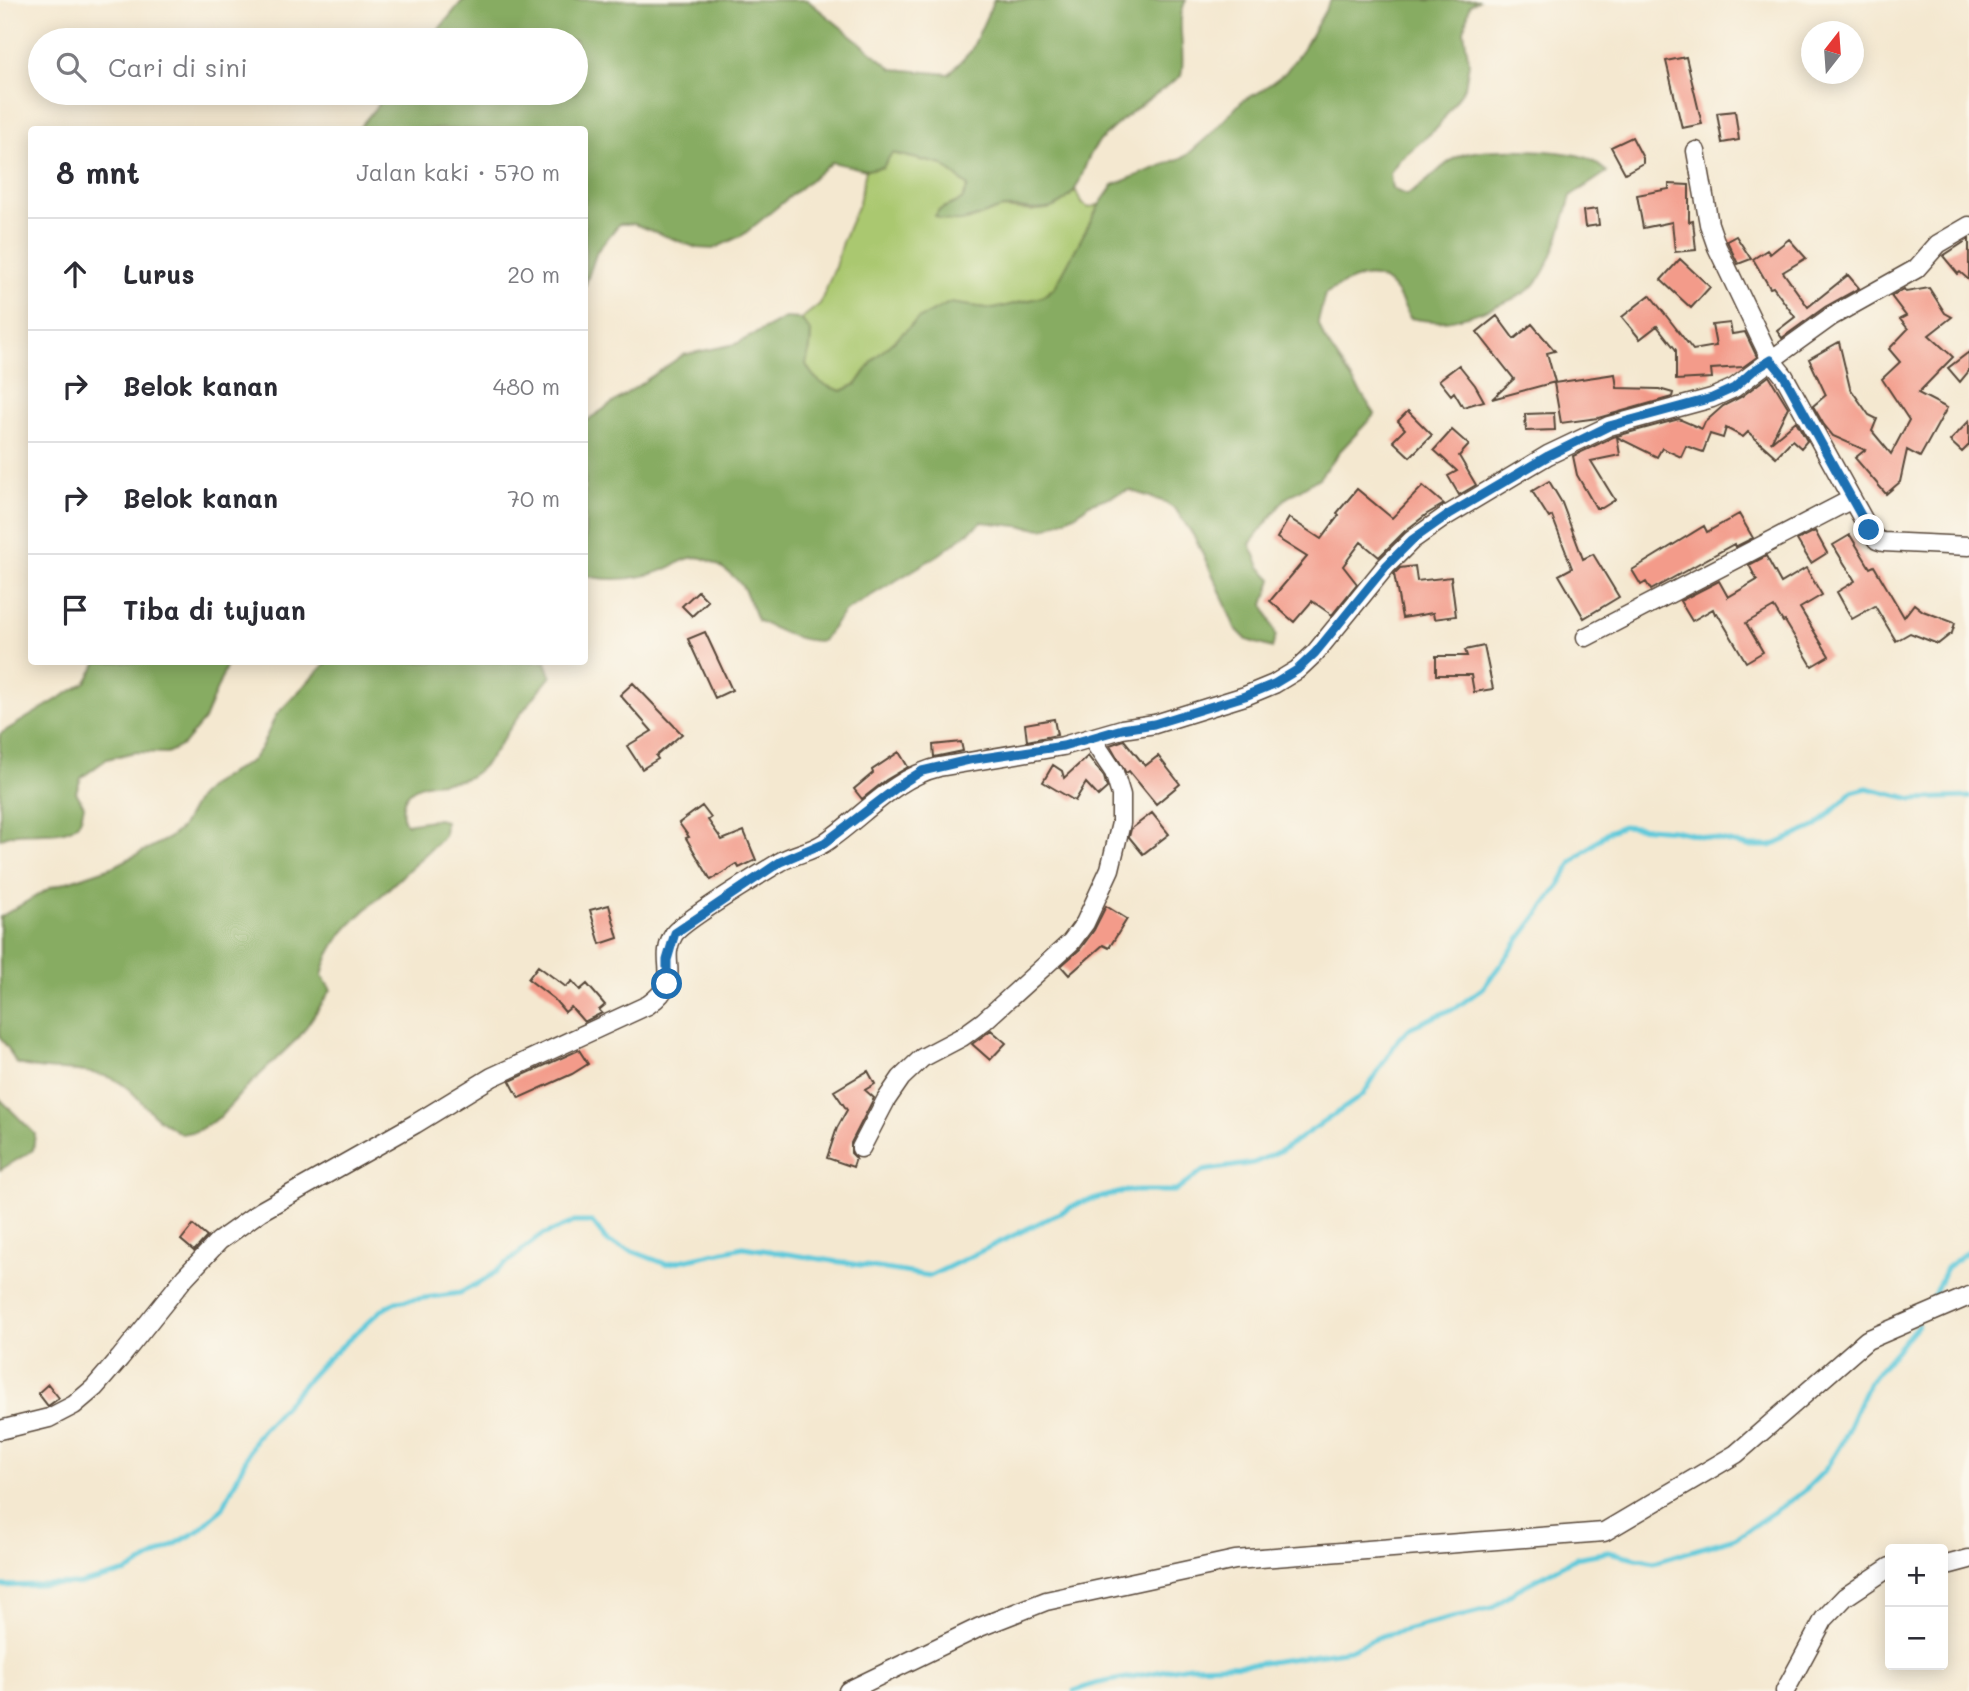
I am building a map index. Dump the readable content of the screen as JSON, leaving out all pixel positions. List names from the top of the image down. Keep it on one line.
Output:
{"north":"top","page":{"search":"Cari di sini","heading":["8 mnt","Jalan kaki · 570 m"],"list":[["Lurus","20 m"],["Belok kanan","480 m"],["Belok kanan","70 m"],"Tiba di tujuan"],"map_buttons":["+","−"]}}
